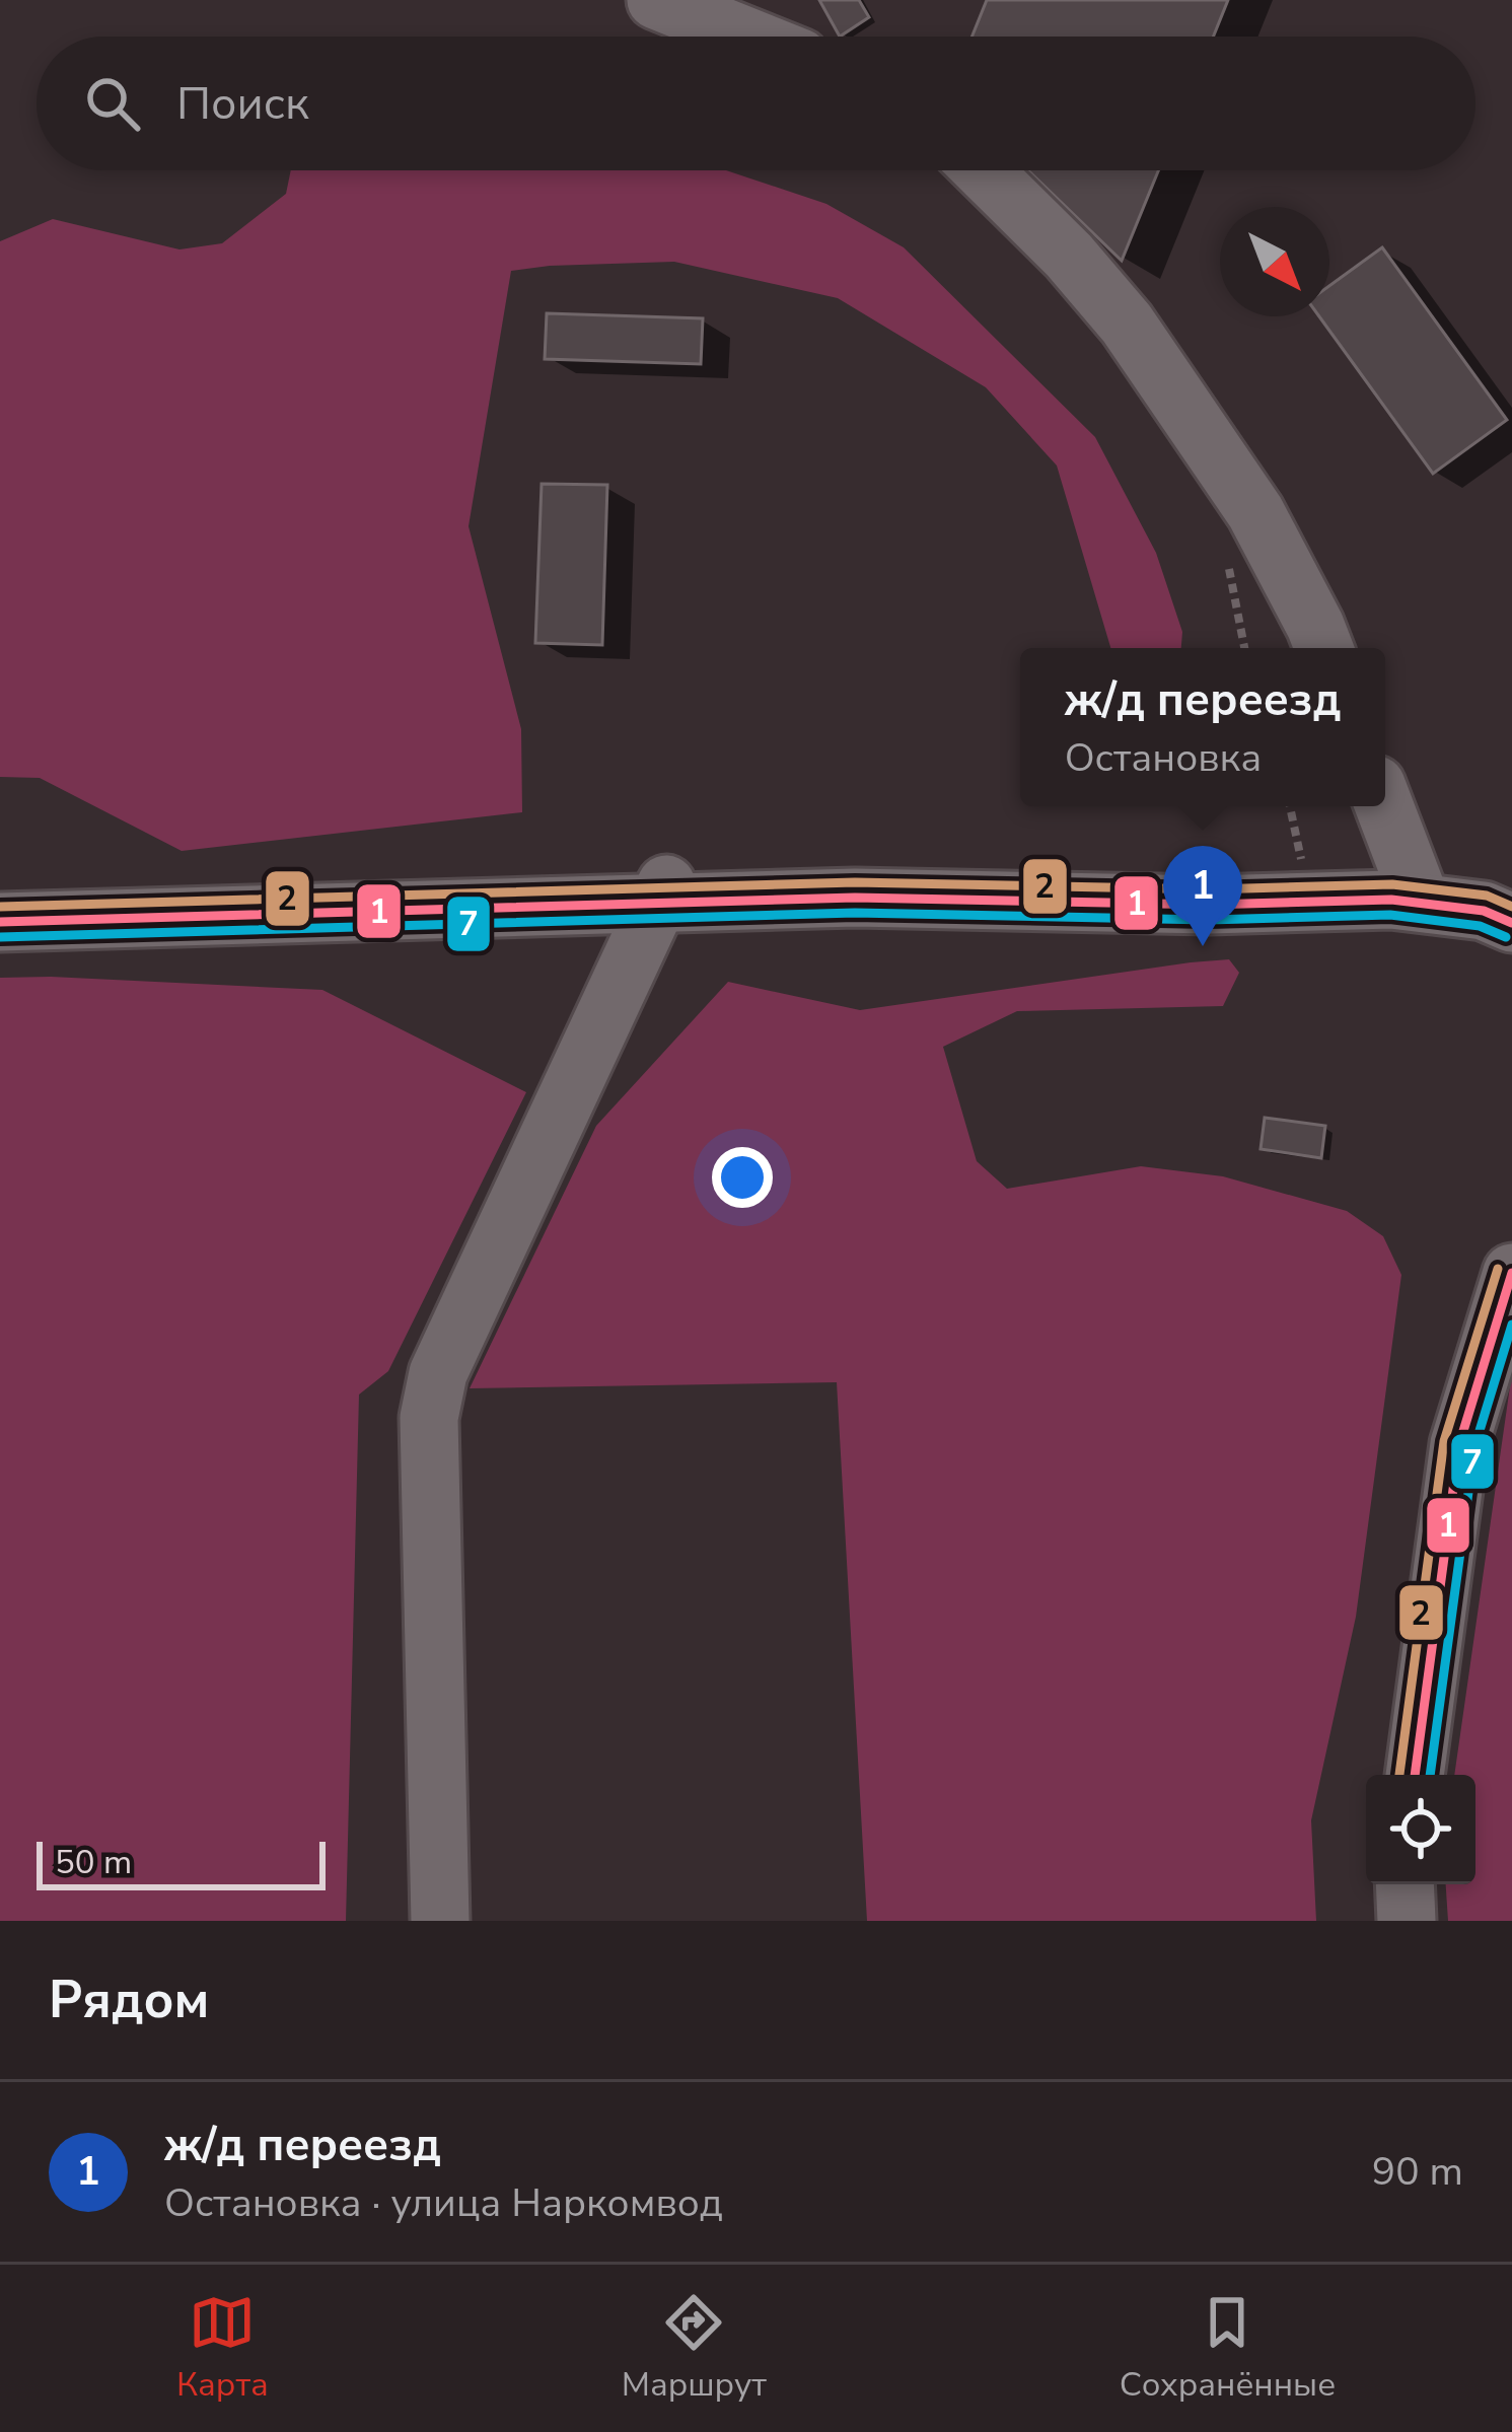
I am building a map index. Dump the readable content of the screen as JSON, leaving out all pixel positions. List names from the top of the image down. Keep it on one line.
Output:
{"lines":["transit line 2","transit line 1","transit line 7"],"scale_bar":"50 m","north":"bottom right","page":{"search":"Поиск","popup":["ж/д переезд","Остановка"],"pins":"1","scale":"50 m","heading":"Рядом","list":[{"mark":"1","name":"ж/д переезд","note":"Остановка · улица Наркомвод","value":"90 m"}],"nav":["Карта","Маршрут","Сохранённые"]}}
